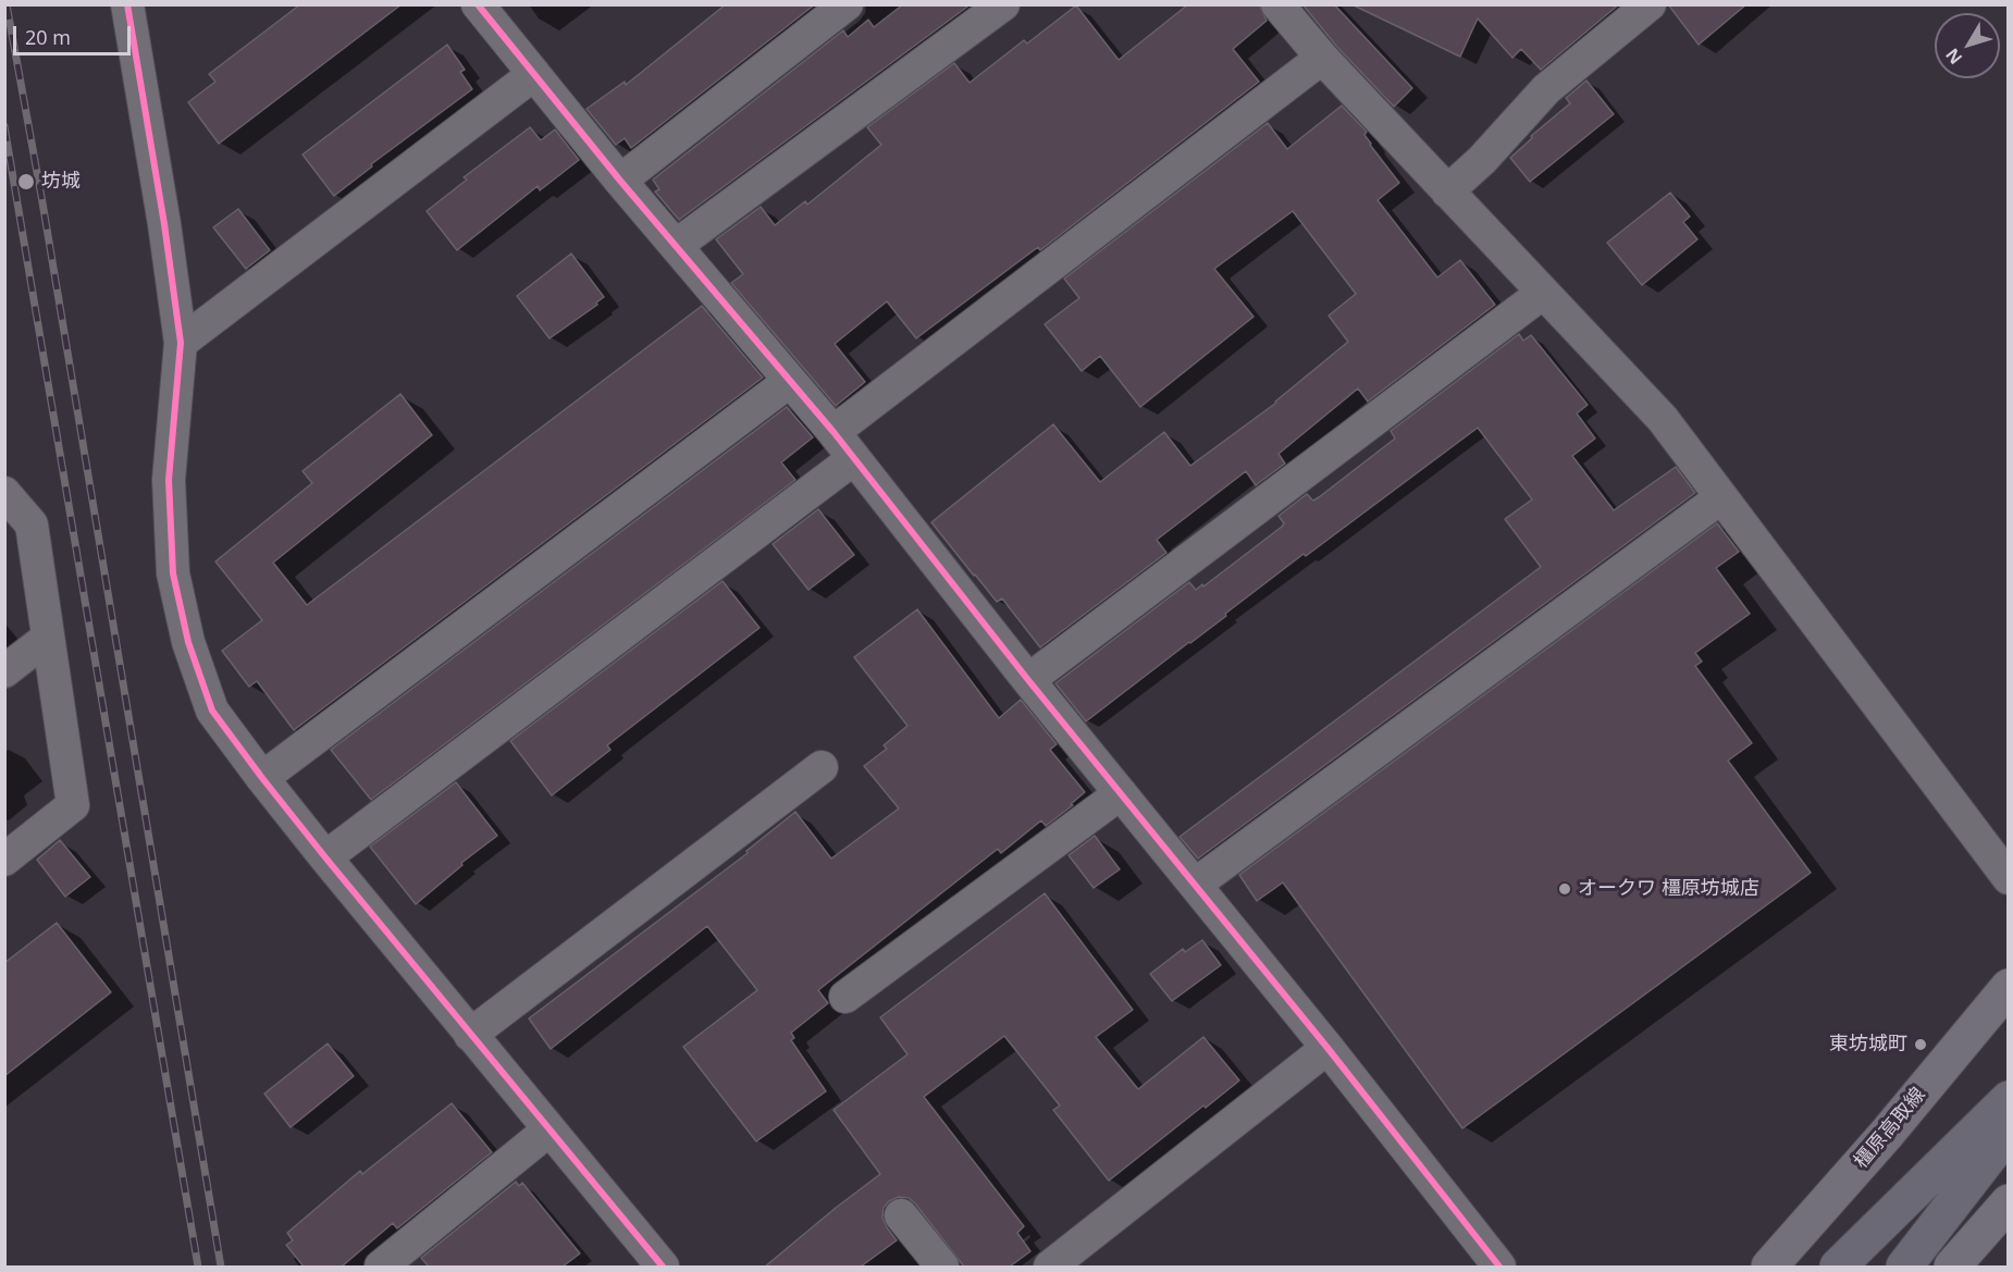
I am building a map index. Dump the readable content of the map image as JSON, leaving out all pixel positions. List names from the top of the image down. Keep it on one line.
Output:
{"streets":{"main road":["橿原高取線"]},"places":["坊城","オークワ 橿原坊城店","東坊城町"],"scale_bar":"20 m","north":"bottom left"}
